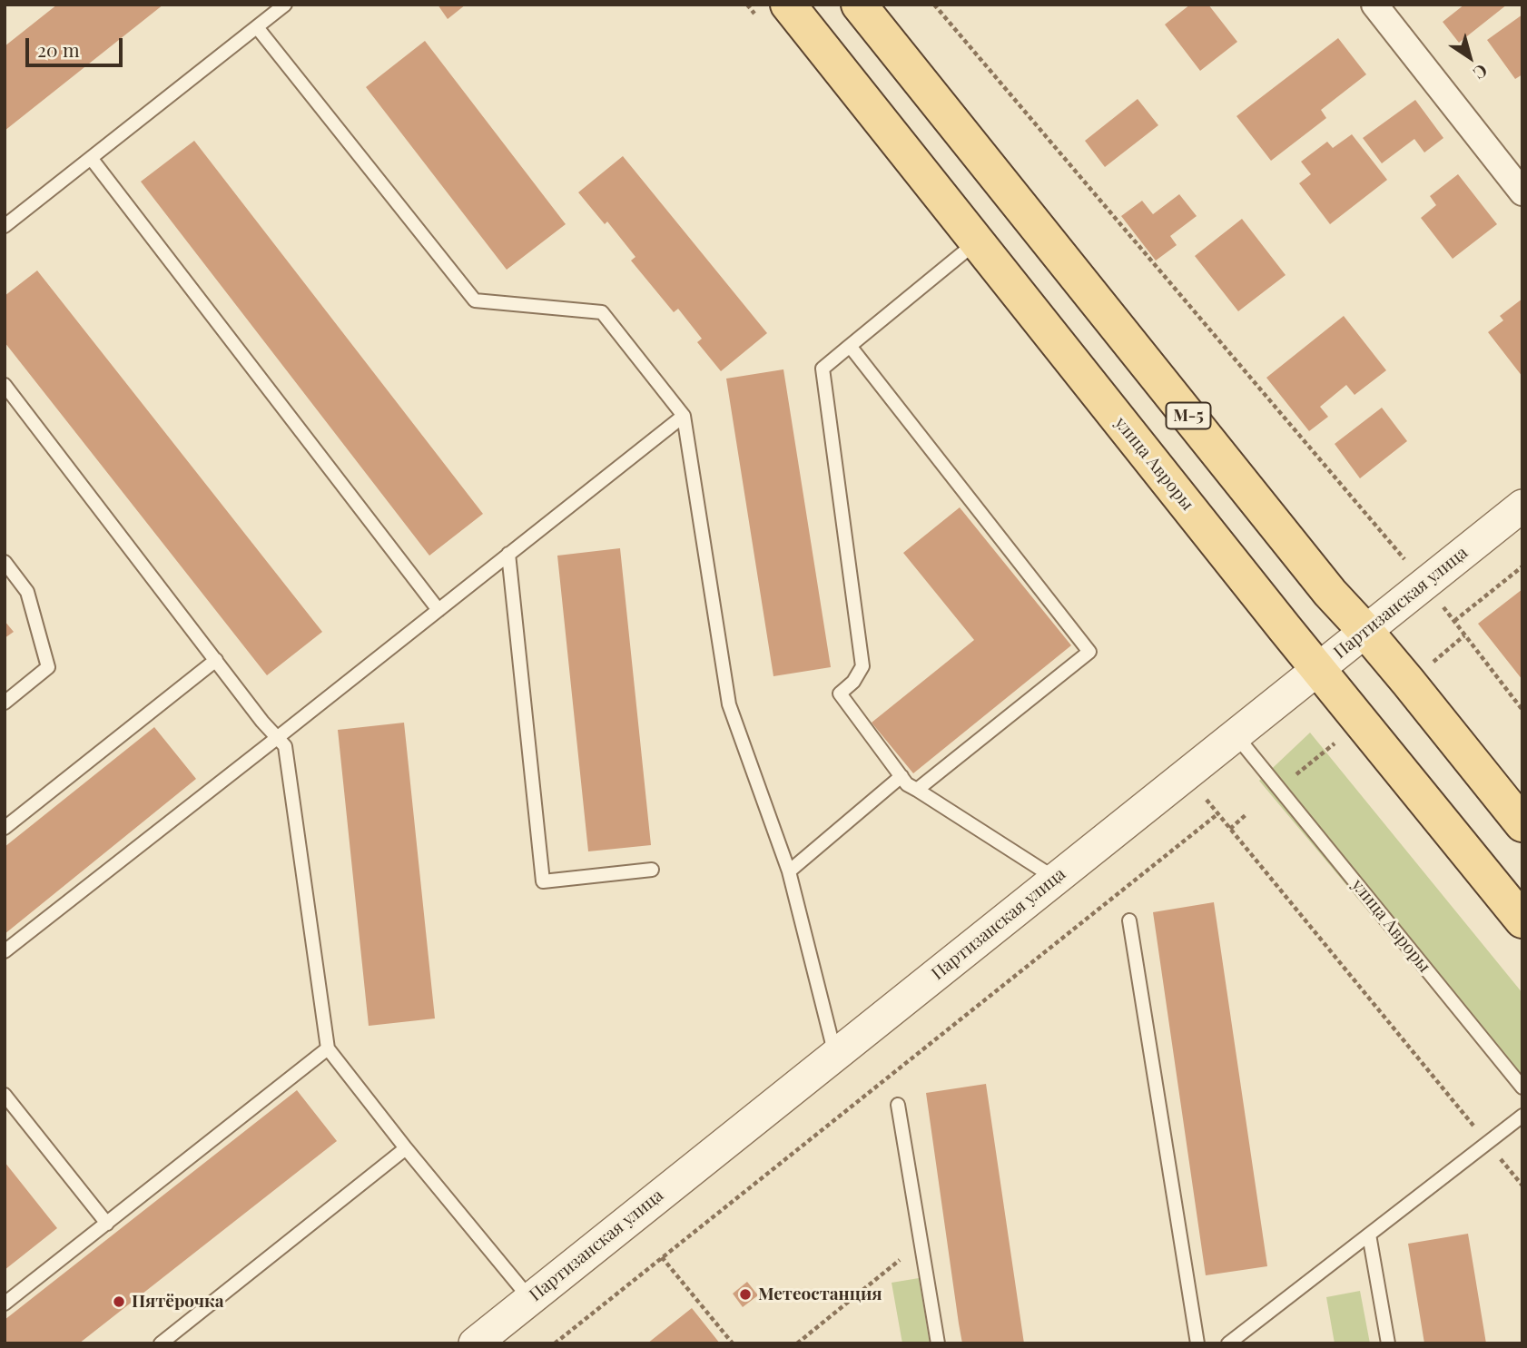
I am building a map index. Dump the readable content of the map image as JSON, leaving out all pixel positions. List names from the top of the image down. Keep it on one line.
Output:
{"streets":{"main road":["М-5","улица Авроры"],"street":["Партизанская улица"]},"crossings":[["М-5","Партизанская улица"],["улица Авроры","Партизанская улица"]],"places":["Метеостанция","Пятёрочка"],"scale_bar":"20 m","north":"bottom right"}
